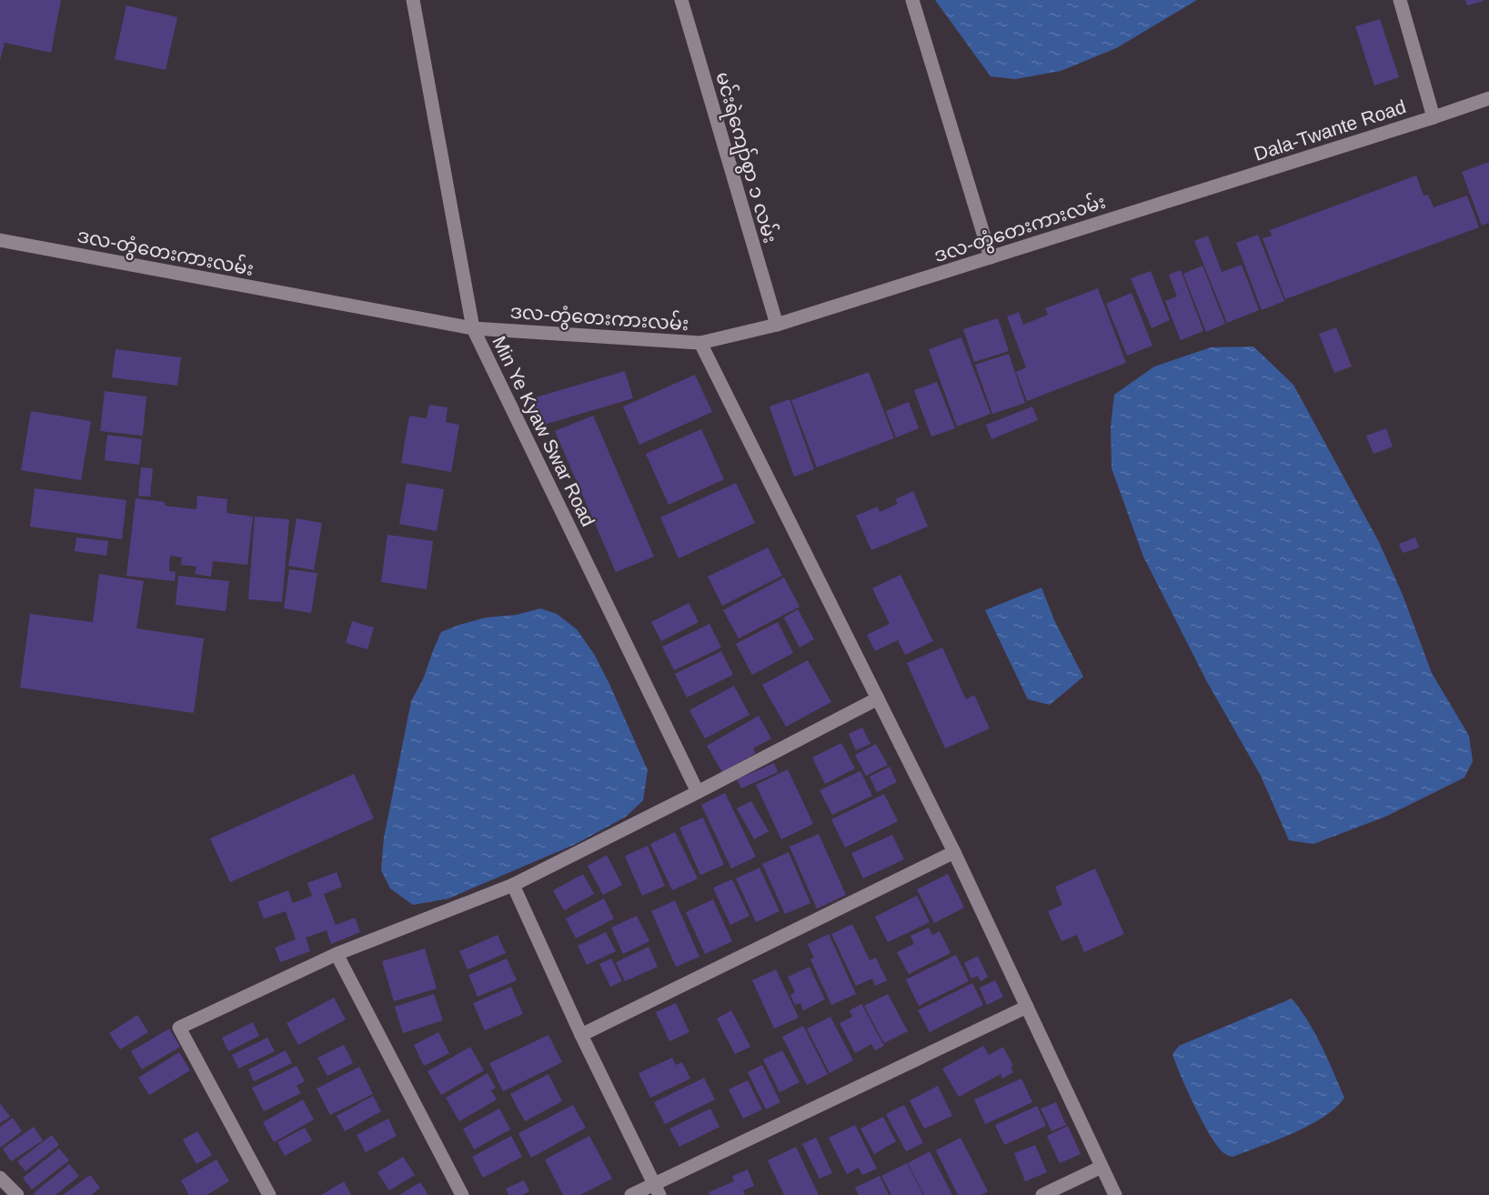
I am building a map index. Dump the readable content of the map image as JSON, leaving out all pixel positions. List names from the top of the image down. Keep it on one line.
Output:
{"streets":{"street":["Dala-Twante Road","မင်းရဲကျော်စွာ ၁ လမ်း","ဒလ-တွံတေးကားလမ်း","Min Ye Kyaw Swar Road"]},"crossings":[["Dala-Twante Road","ဒလ-တွံတေးကားလမ်း"],["မင်းရဲကျော်စွာ ၁ လမ်း","ဒလ-တွံတေးကားလမ်း"],["ဒလ-တွံတေးကားလမ်း","Min Ye Kyaw Swar Road"]]}
